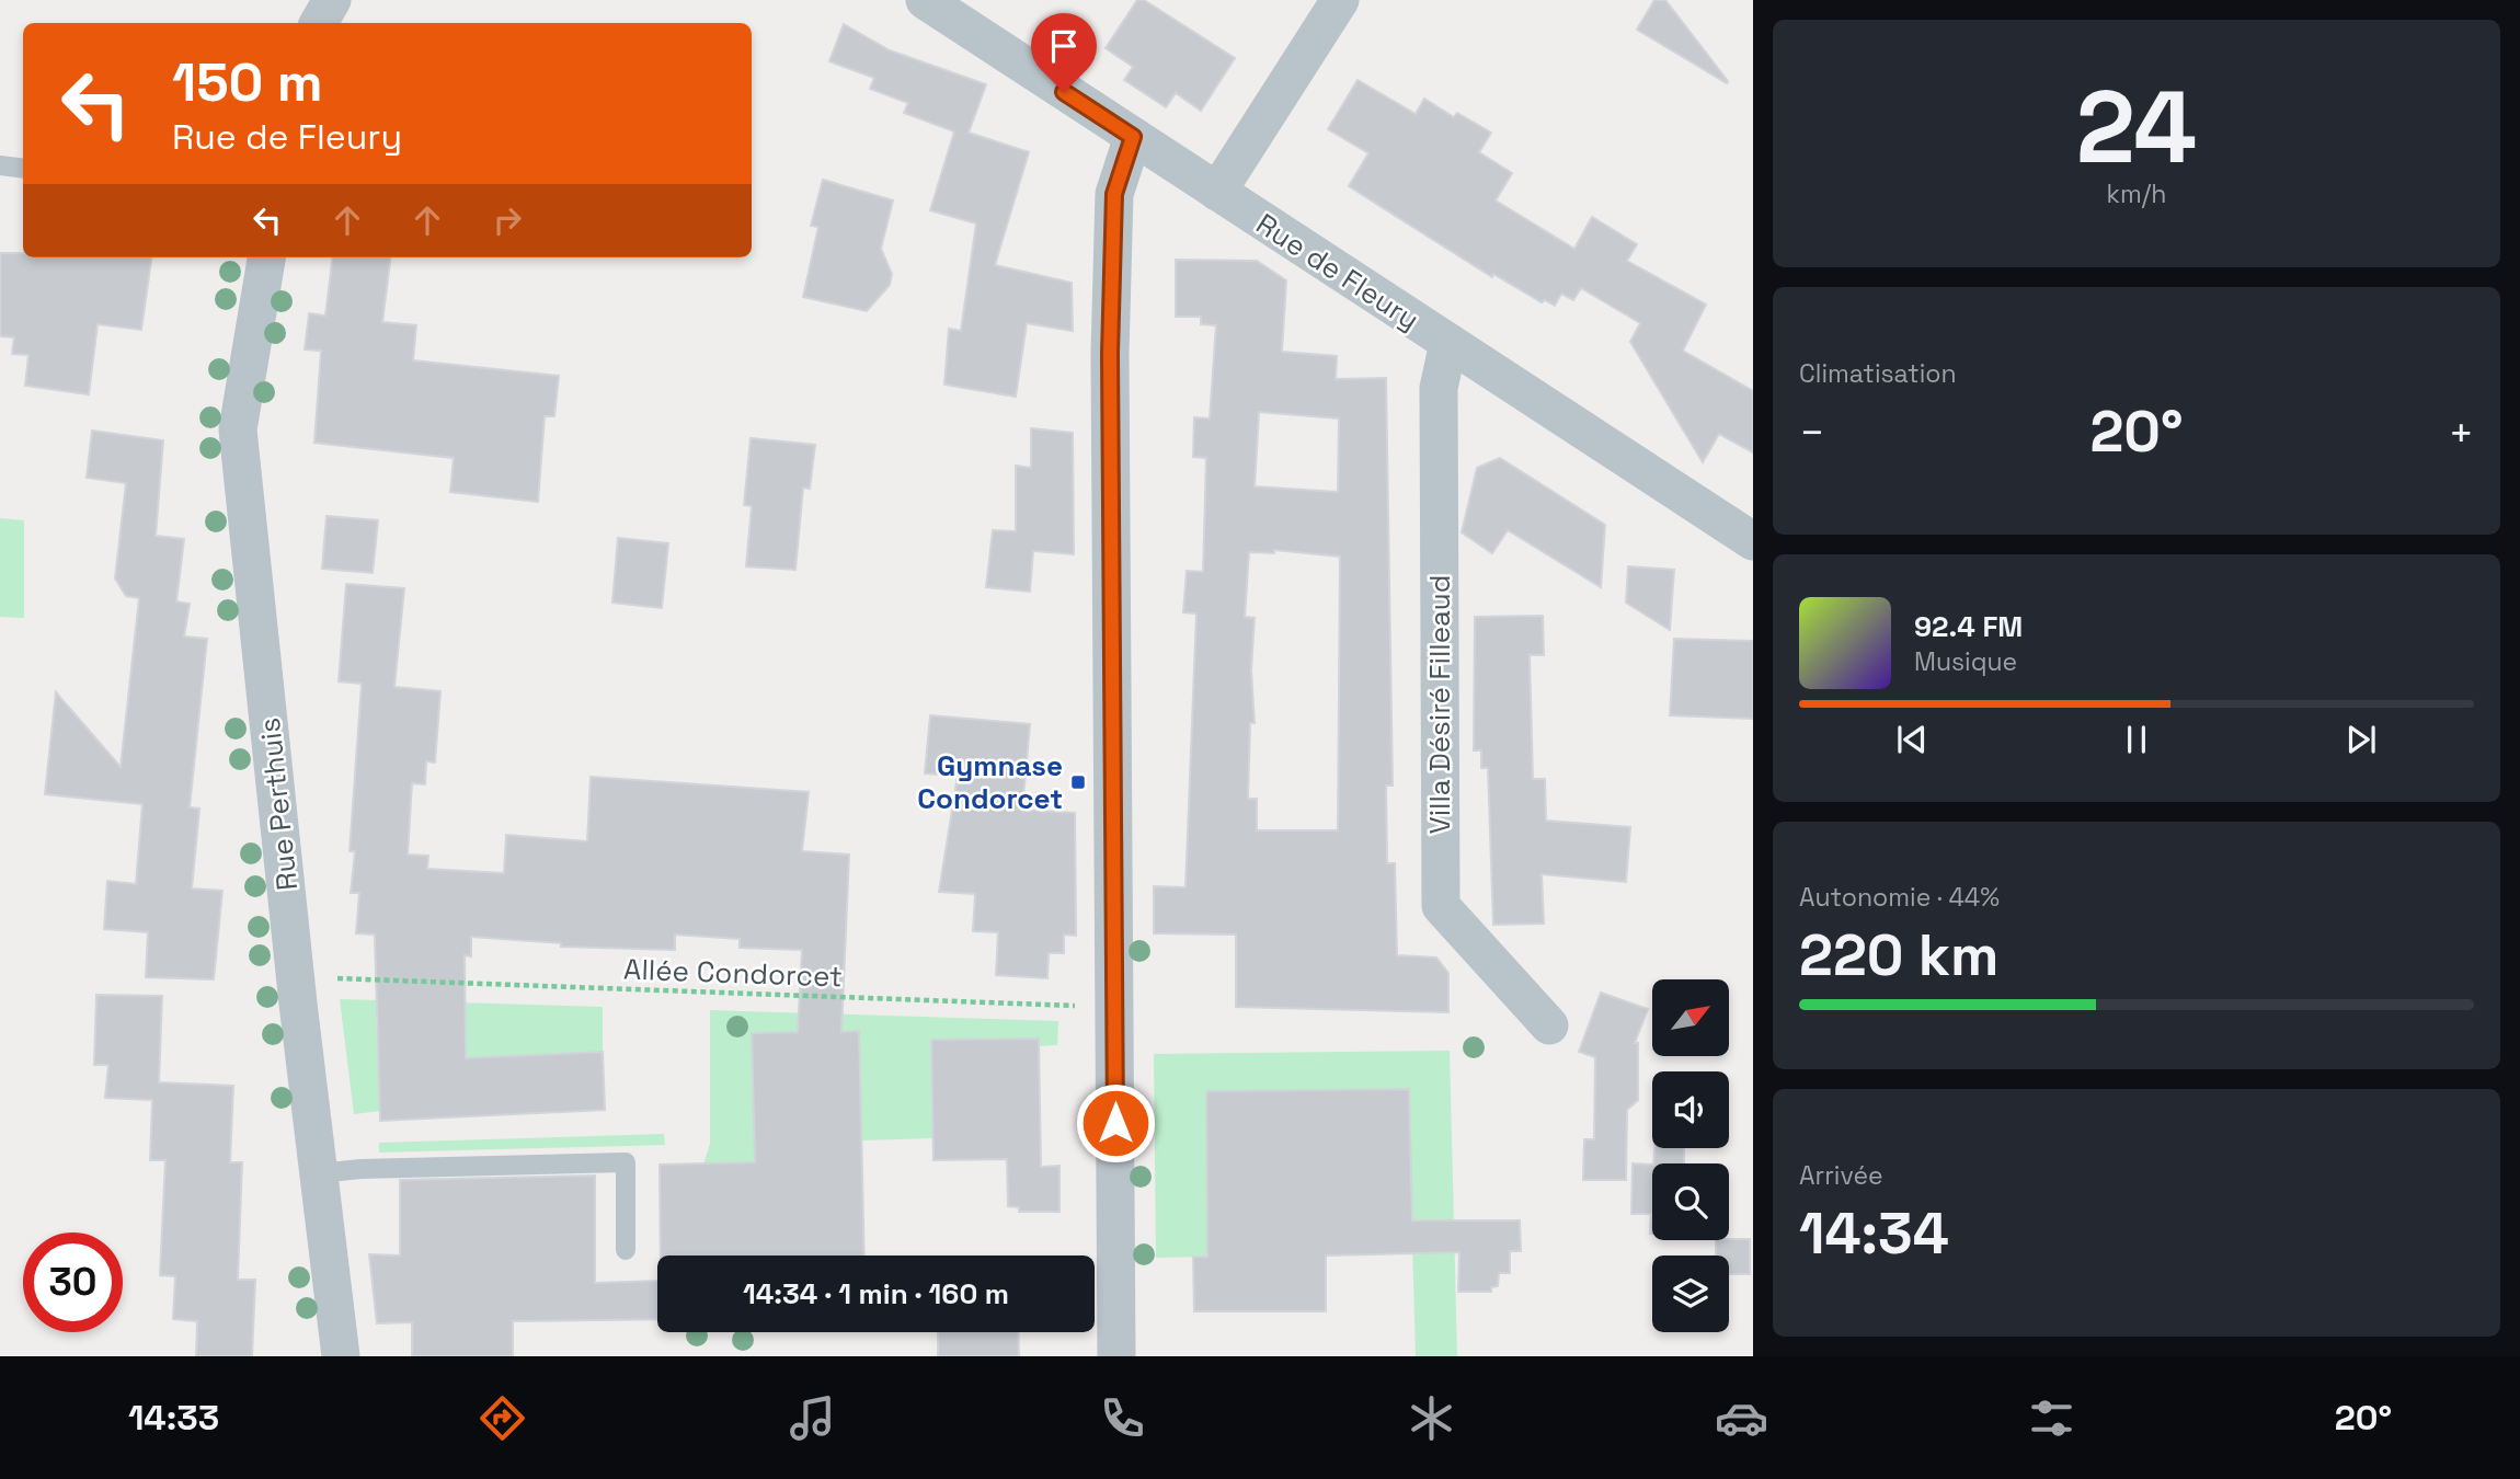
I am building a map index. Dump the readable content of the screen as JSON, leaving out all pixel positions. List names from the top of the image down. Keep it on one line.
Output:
{"streets":{"street":["Rue de Fleury","Villa Désiré Filleaud","Rue Perthuis"],"path":["Allée Condorcet"]},"crossings":[["Rue de Fleury","Villa Désiré Filleaud"]],"places":{"transit":["Gymnase Condorcet"]},"north":"top right","page":{"tile":[["24","km/h"],"Climatisation",["Autonomie · 44%","220 km"],["Arrivée","14:34"]],"turn":["150 m","Rue de Fleury"],"heat":["−","20°","+"],"song":["92.4 FM","Musique"],"limit":"30","trip":"14:34 · 1 min · 160 m","tabs":["14:33","20°"]}}
